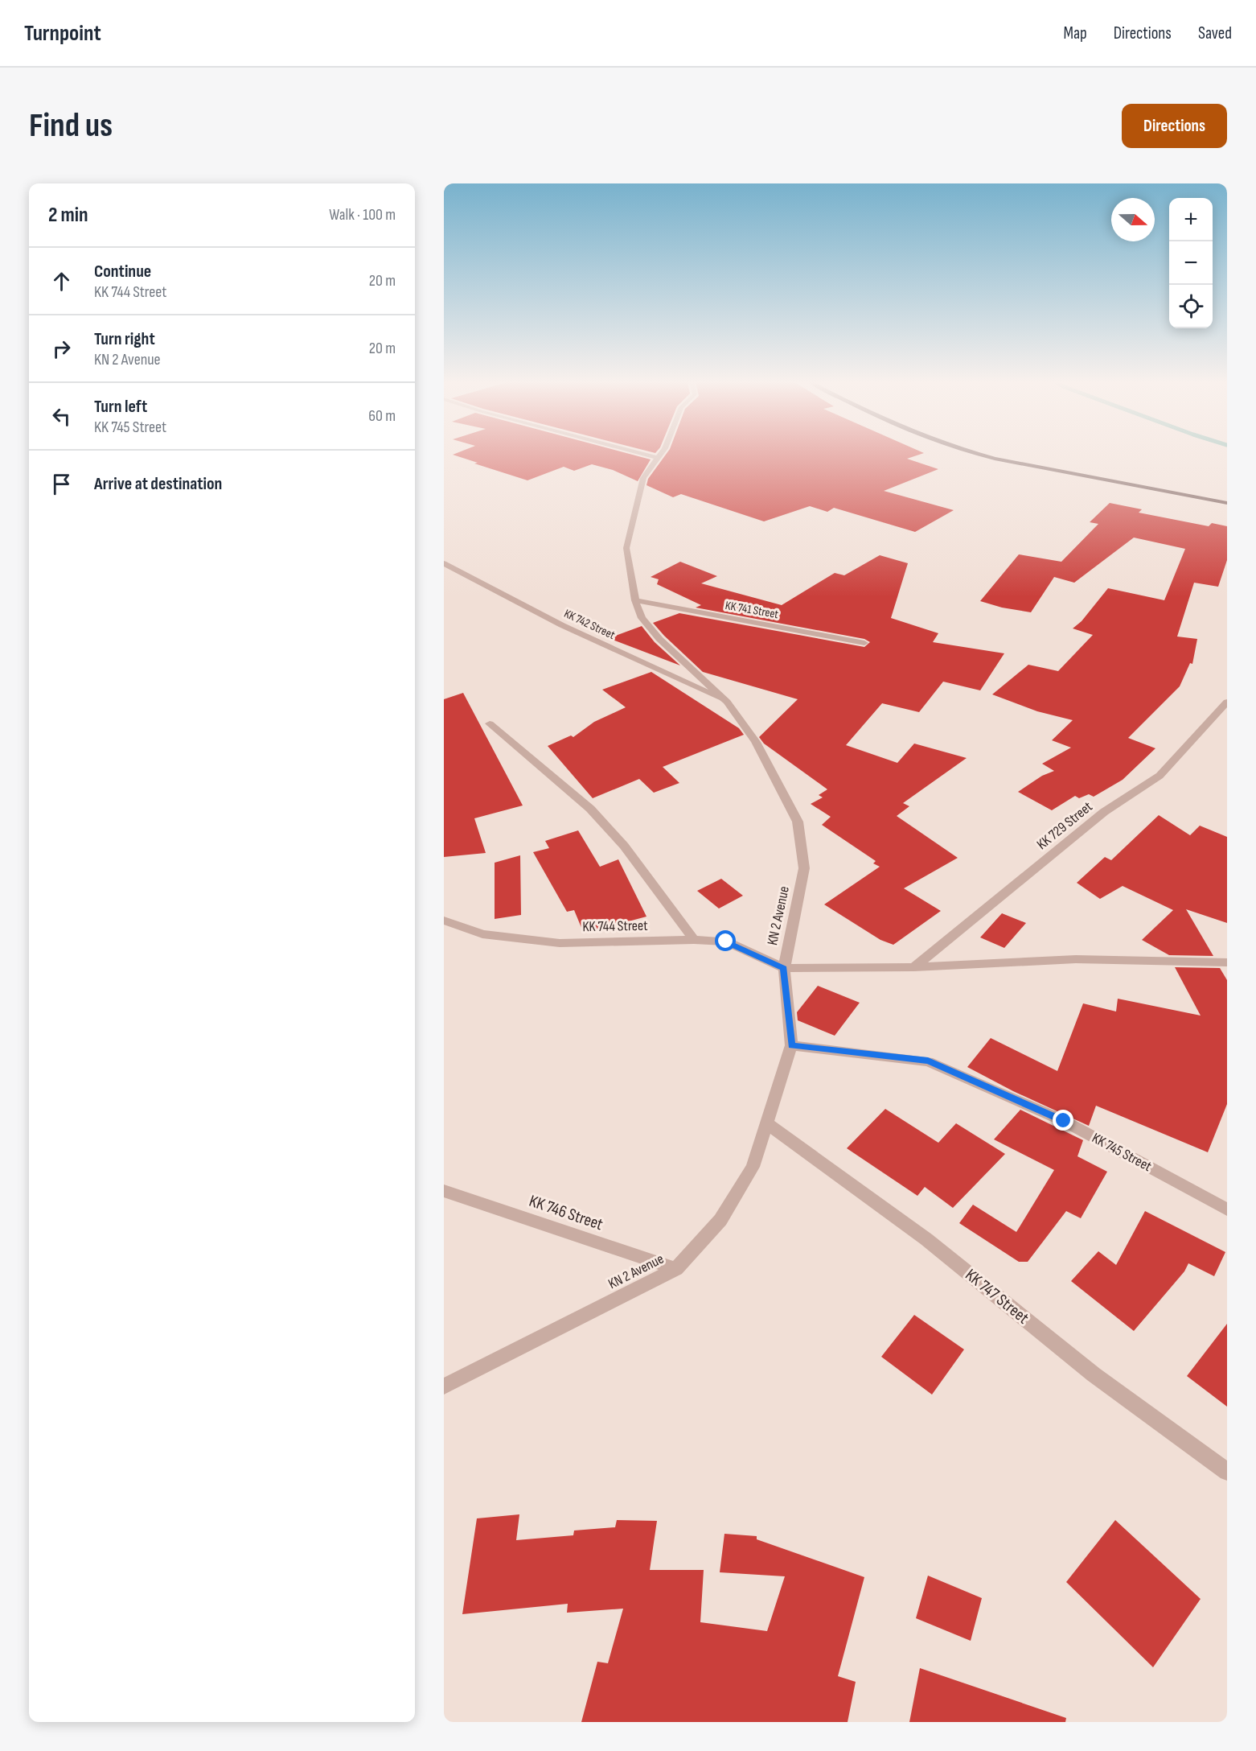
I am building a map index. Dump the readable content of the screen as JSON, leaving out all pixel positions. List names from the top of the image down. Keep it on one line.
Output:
{"streets":{"street":["KK 741 Street","KK 742 Street","KK 729 Street","KN 2 Avenue","KK 744 Street","KK 745 Street","KK 746 Street","KK 747 Street"]},"crossings":[["KK 741 Street","KN 2 Avenue"],["KK 742 Street","KN 2 Avenue"],["KN 2 Avenue","KK 744 Street"],["KN 2 Avenue","KK 745 Street"],["KN 2 Avenue","KK 746 Street"],["KN 2 Avenue","KK 747 Street"]],"north":"right","page":{"header":"Turnpoint","nav":["Map","Directions","Saved"],"buttons":"Directions","title":"Find us","heading":["2 min","Walk · 100 m"],"map_buttons":["+","−"],"list":[["Continue","KK 744 Street","20 m"],["Turn right","KN 2 Avenue","20 m"],["Turn left","KK 745 Street","60 m"],"Arrive at destination"]}}
